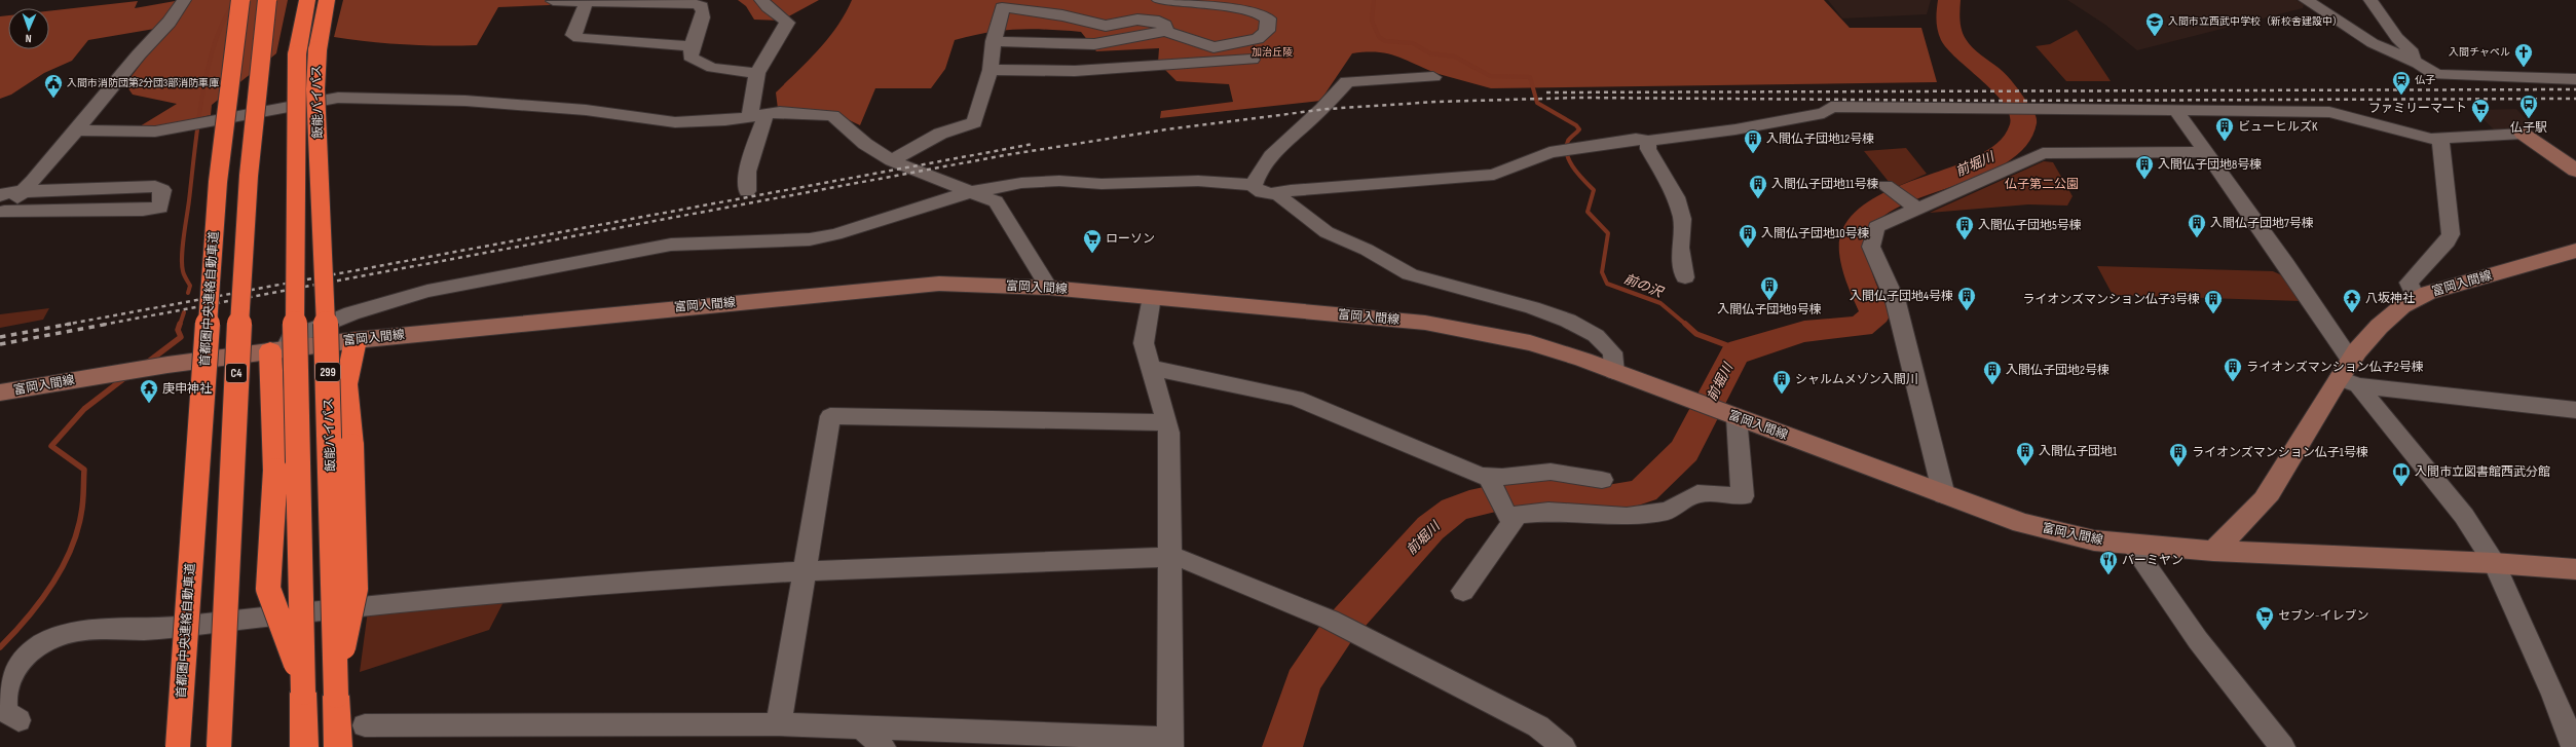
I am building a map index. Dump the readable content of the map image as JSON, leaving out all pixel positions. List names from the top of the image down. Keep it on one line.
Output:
{"streets":{"highway":["飯能バイパス","首都圏中央連絡自動車道","299","C4"],"main road":["富岡入間線"]},"water":["前堀川","前の沢"],"parks":["加治丘陵","仏子第二公園"],"places":{"school or university":["入間市立西武中学校（新校舎建設中）"],"church":["入間チャペル"],"station":["仏子"],"public building":["入間市消防団第2分団3部消防車庫"],"bus stop":["仏子駅"],"supermarket":["ファミリーマート","ローソン","セブン-イレブン"],"building":["ビューヒルズK","入間仏子団地12号棟","入間仏子団地8号棟","入間仏子団地11号棟","入間仏子団地7号棟","入間仏子団地5号棟","入間仏子団地10号棟","入間仏子団地9号棟","入間仏子団地4号棟","ライオンズマンション仏子3号棟","ライオンズマンション仏子2号棟","入間仏子団地2号棟","シャルムメゾン入間川","入間仏子団地1","ライオンズマンション仏子1号棟"],"temple":["八坂神社","庚申神社"],"library":["入間市立図書館西武分館"],"restaurant":["バーミヤン"]},"north":"bottom"}
